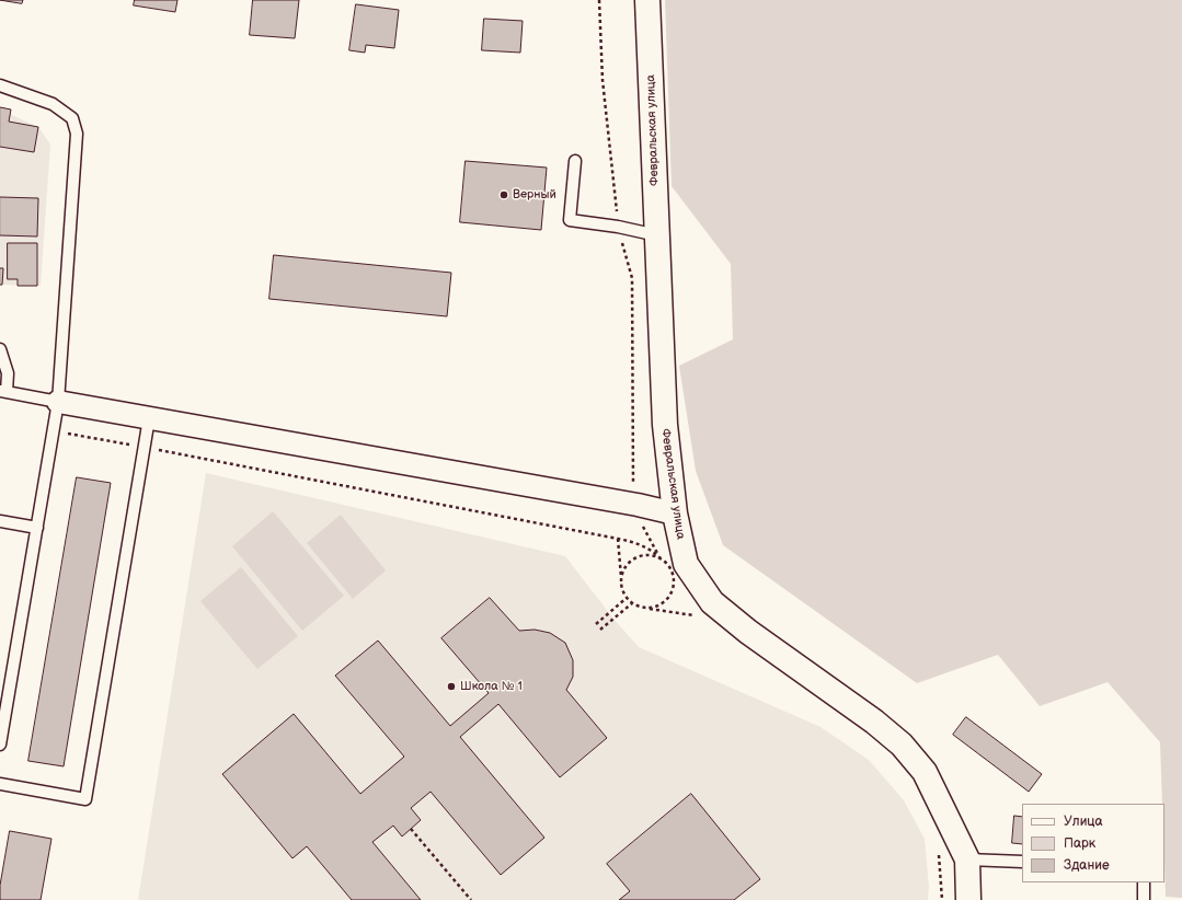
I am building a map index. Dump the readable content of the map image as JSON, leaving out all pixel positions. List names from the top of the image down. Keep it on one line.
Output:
{"streets":{"main road":["Февральская улица"]},"places":["Верный","Школа № 1"],"legend":["Улица","Парк","Здание"]}
